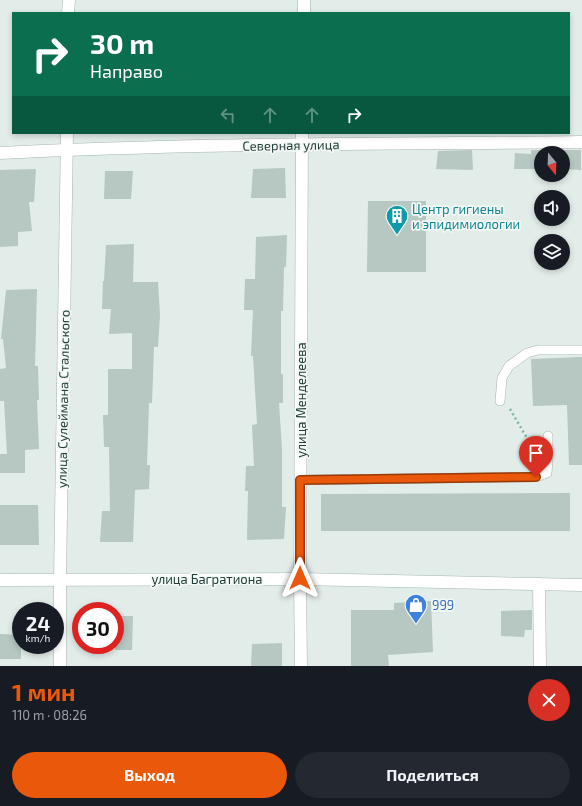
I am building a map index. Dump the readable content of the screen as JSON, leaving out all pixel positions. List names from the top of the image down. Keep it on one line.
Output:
{"streets":{"street":["Северная улица","улица Сулеймана Стальского","улица Менделеева","улица Багратиона"]},"crossings":[["Северная улица","улица Сулеймана Стальского"],["Северная улица","улица Менделеева"],["улица Сулеймана Стальского","улица Багратиона"],["улица Менделеева","улица Багратиона"]],"places":{"building":["Центр гигиены и эпидимиологии"],"shop":["999"]},"north":"bottom","page":{"turn":["30 m","Направо"],"speed":"24 km/h","limit":"30","heading":["1 мин","110 m · 08:26"],"buttons":["Выход","Поделиться"]}}
